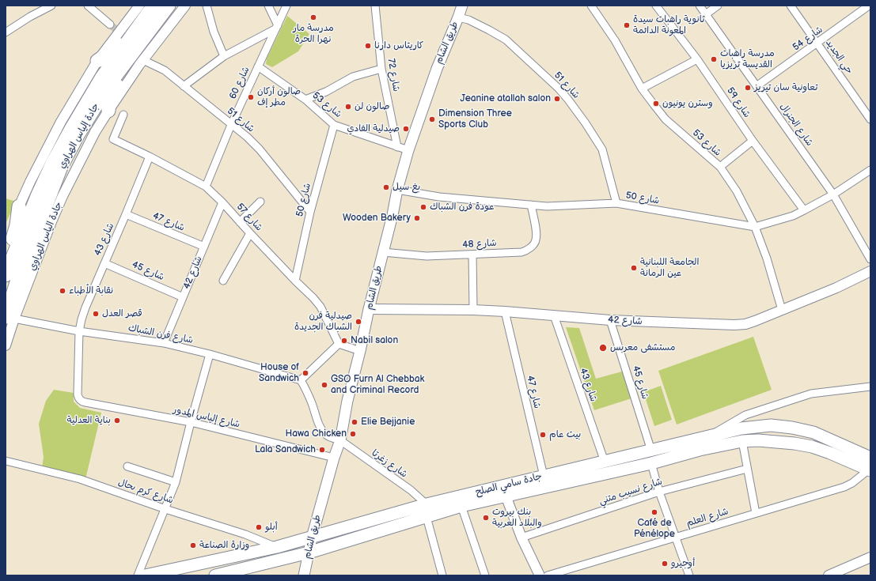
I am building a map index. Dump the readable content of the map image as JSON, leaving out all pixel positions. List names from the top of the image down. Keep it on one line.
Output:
{"streets":{"highway":["جادة إلياس الهراوي","جادة سامي الصلح"],"main road":["طريق الشام"],"street":["شارع 54","حي الجديد","شارع 72","شارع 60","شارع 51","شارع 59","شارع 53","شارع الجنرال","شارع 50","شارع 57","شارع 47","جادة الياس الهراوي","شارع 43","شارع 48","شارع 45","شارع 42","شارع فرن الشباك","شارع إلياس المدور","شارع زغرتا","شارع كرم ىحال","شارع نسيب متني","شارع العلم"]},"crossings":[["شارع 54","حي الجديد"],["شارع 54","شارع الجنرال"],["طريق الشام","شارع 51"],["طريق الشام","شارع 53"],["طريق الشام","شارع 50"],["طريق الشام","شارع 48"],["طريق الشام","شارع 42"],["طريق الشام","شارع إلياس المدور"],["طريق الشام","شارع زغرتا"],["طريق الشام","جادة سامي الصلح"],["شارع 72","شارع 53"],["شارع 60","شارع 51"],["شارع 60","شارع 53"],["شارع 60","شارع 57"],["شارع 51","جادة إلياس الهراوي"],["شارع 51","شارع 50"],["شارع 59","شارع 50"],["شارع 53","شارع 50"],["شارع 53","شارع 42"],["شارع الجنرال","شارع 50"],["جادة إلياس الهراوي","جادة الياس الهراوي"],["جادة إلياس الهراوي","شارع فرن الشباك"],["شارع 50","شارع 57"],["شارع 50","شارع 48"],["شارع 57","شارع 43"],["شارع 57","شارع 42"],["شارع 47","شارع 43"],["شارع 47","شارع 42"],["شارع 47","جادة سامي الصلح"],["جادة الياس الهراوي","شارع فرن الشباك"],["شارع 43","شارع 45"],["شارع 43","شارع 42"],["شارع 43","شارع فرن الشباك"],["شارع 43","شارع إلياس المدور"],["شارع 43","جادة سامي الصلح"],["شارع 45","شارع 42"],["شارع 45","جادة سامي الصلح"],["شارع 42","شارع فرن الشباك"],["شارع زغرتا","جادة سامي الصلح"],["جادة سامي الصلح","شارع كرم ىحال"],["جادة سامي الصلح","شارع العلم"]],"places":["مدرسة مار نهرا الحرة","ثانوية راهبات سيدة المعونة الدائمة","كاريتاس دارنا","مدرسة راهبات القديسة تريزيا","تعاونية سان تيريز","صالون أركان مطر إف","Jeanine atallah salon","وسترن يونيون","صالون لن","Dimension Three Sports Club","صيدلية الفادي","بغ سيل","عودة فرن الشباك","Wooden Bakery","الجامعة اللبنانية عين الرمانة","نقابة الأطباء","قصر العدل","صيدلية فرن الشباك الجديدة","Nabil salon","مستشفى معربس","House of Sandwich","GSO Furn Al Chebbak and Criminal Record","بناية العدلية","Elie Bejjanie","Hawa Chicken","بيت عام","Lala Sandwich","Café de Pénélope","بنك بيروت والبلاد العربية","أبلو","وزارة الصناعة","أوجيرو"]}
